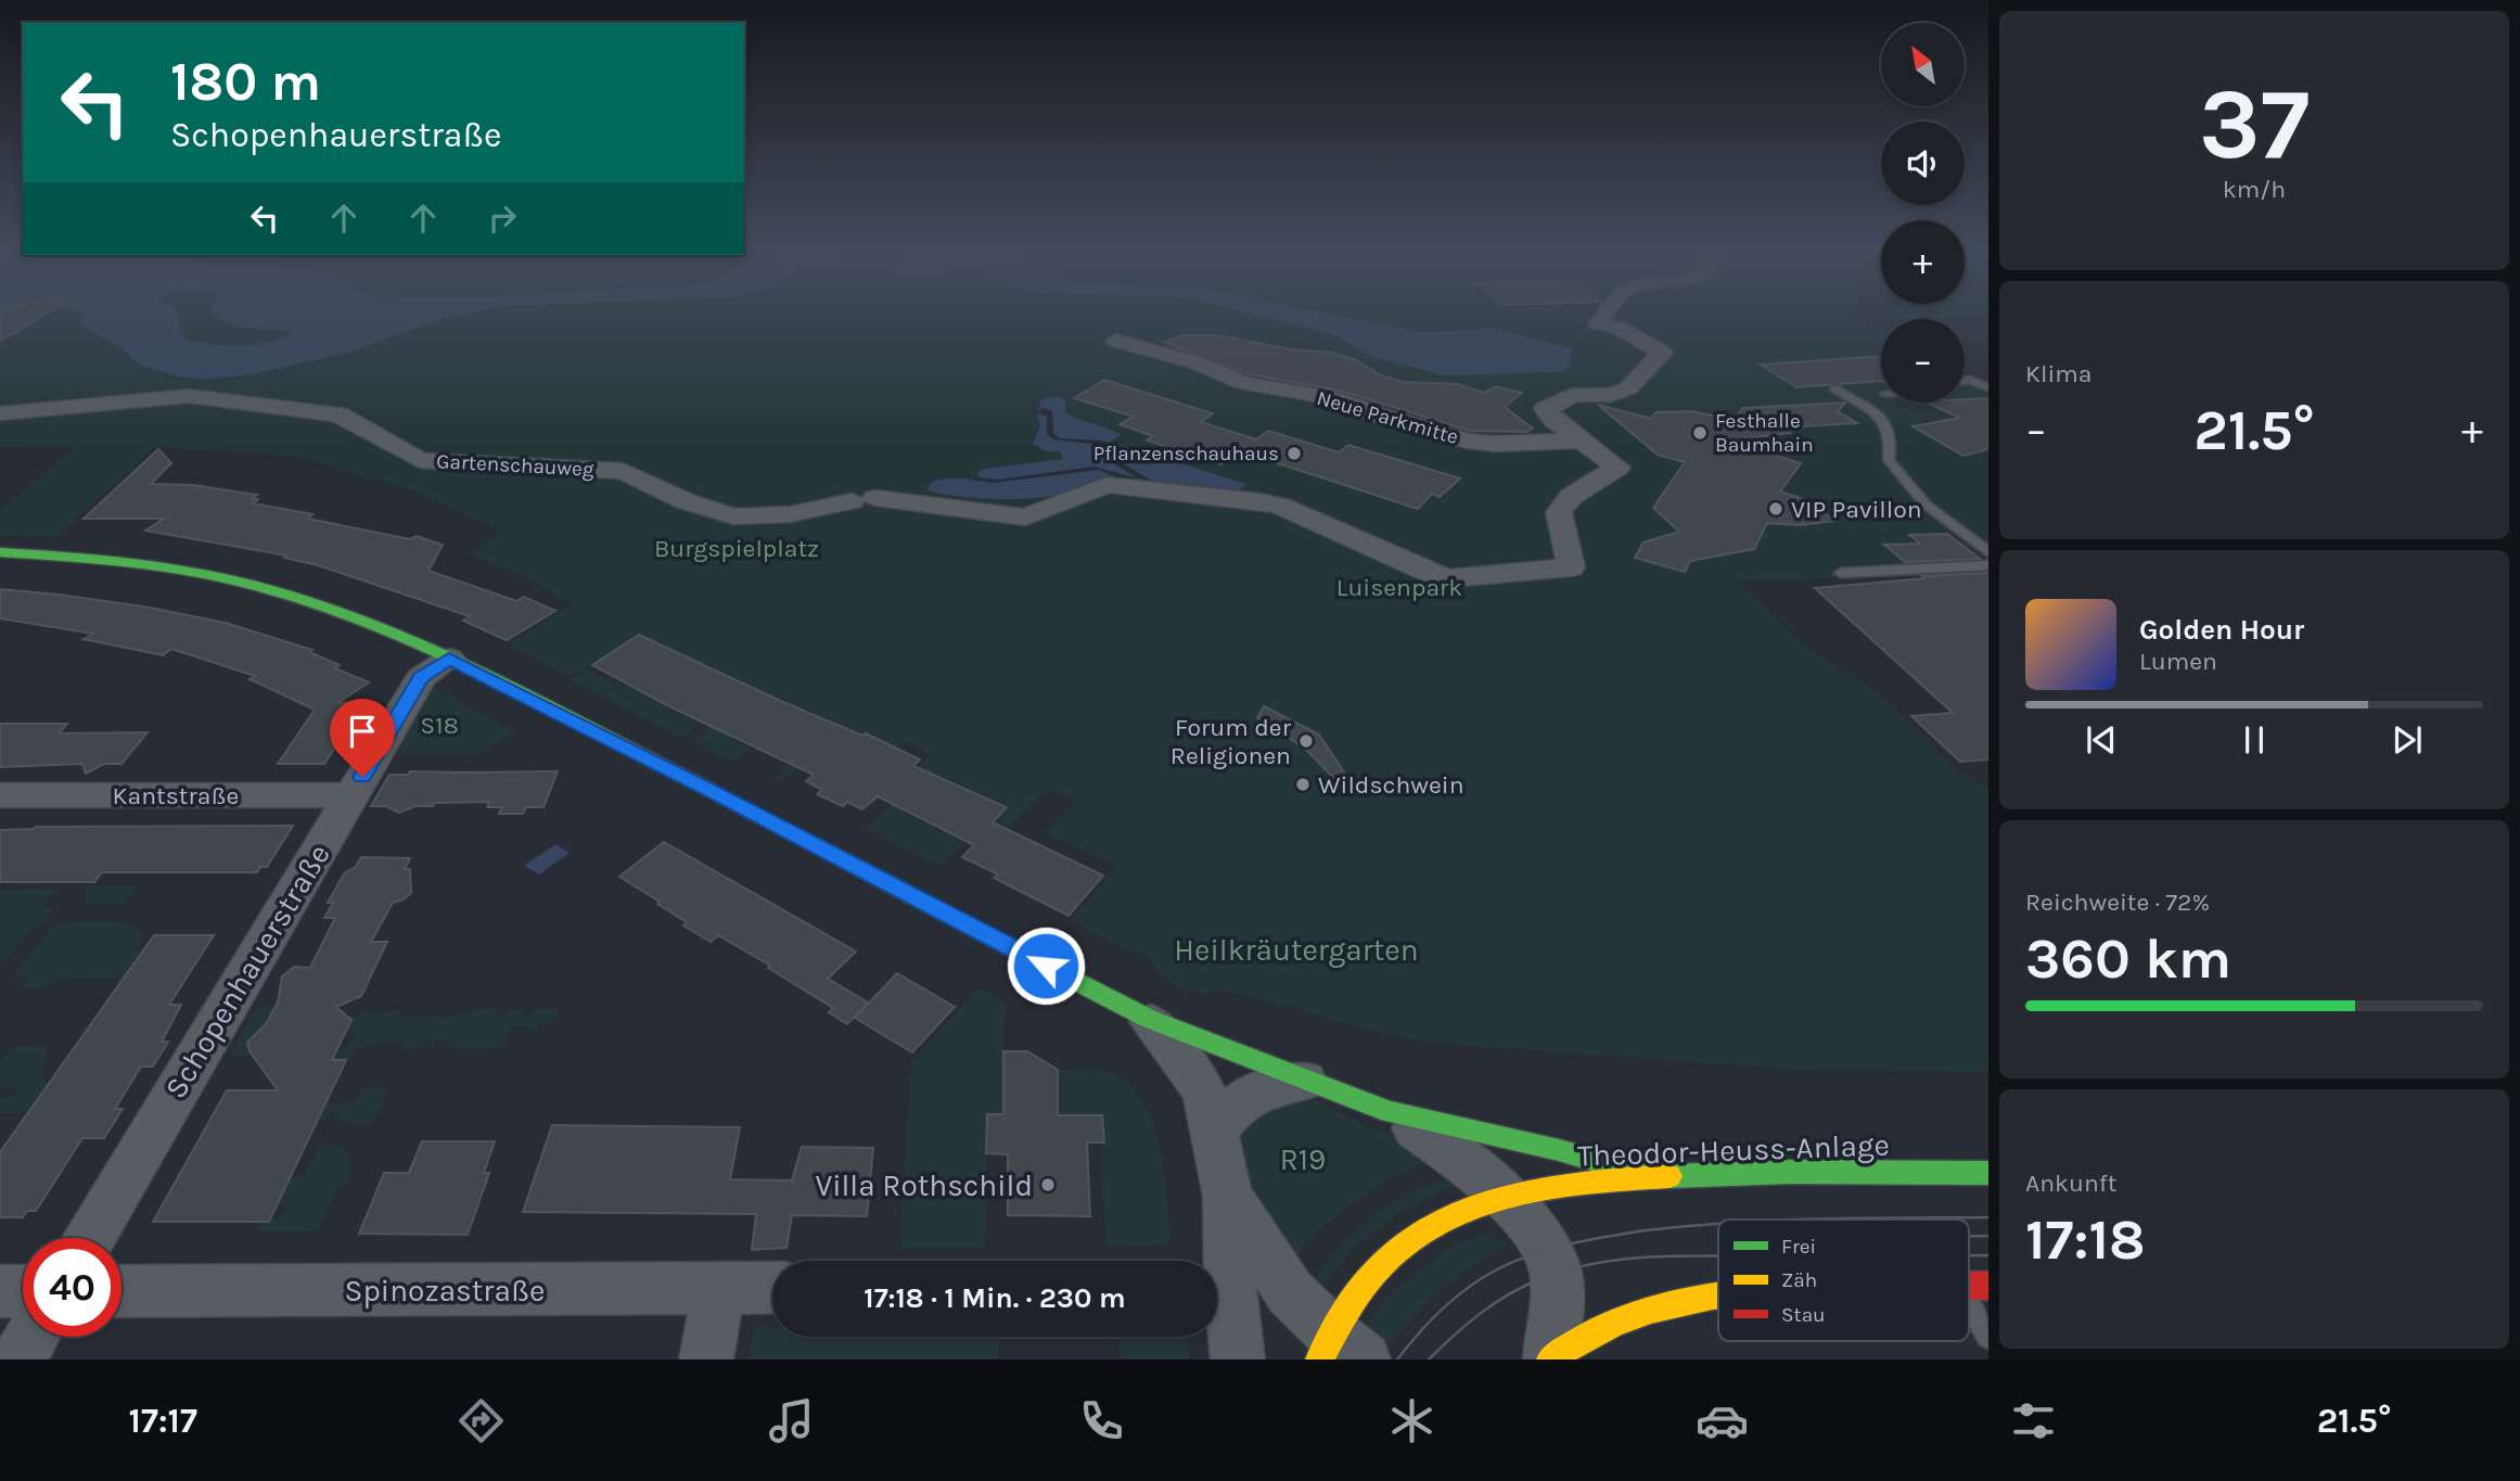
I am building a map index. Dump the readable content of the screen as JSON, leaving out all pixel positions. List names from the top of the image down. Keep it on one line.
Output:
{"streets":{"street":["Neue Parkmitte","Gartenschauweg","Kantstraße","Schopenhauerstraße","Theodor-Heuss-Anlage","Spinozastraße"]},"crossings":[["Neue Parkmitte","Gartenschauweg"],["Kantstraße","Schopenhauerstraße"]],"parks":["Burgspielplatz","Luisenpark","S18","Heilkräutergarten","R19"],"places":["Festhalle Baumhain","Pflanzenschauhaus","VIP Pavillon","Forum der Religionen","Wildschwein","Villa Rothschild"],"legend":["Frei","Zäh","Stau"],"north":"top left","page":{"tile":[["37","km/h"],"Klima",["Reichweite · 72%","360 km"],["Ankunft","17:18"]],"map_buttons":["+","−"],"turn":["180 m","Schopenhauerstraße"],"heat":["−","21.5°","+"],"song":["Golden Hour","Lumen"],"limit":"40","trip":"17:18 · 1 Min. · 230 m","tabs":["17:17","21.5°"]}}
